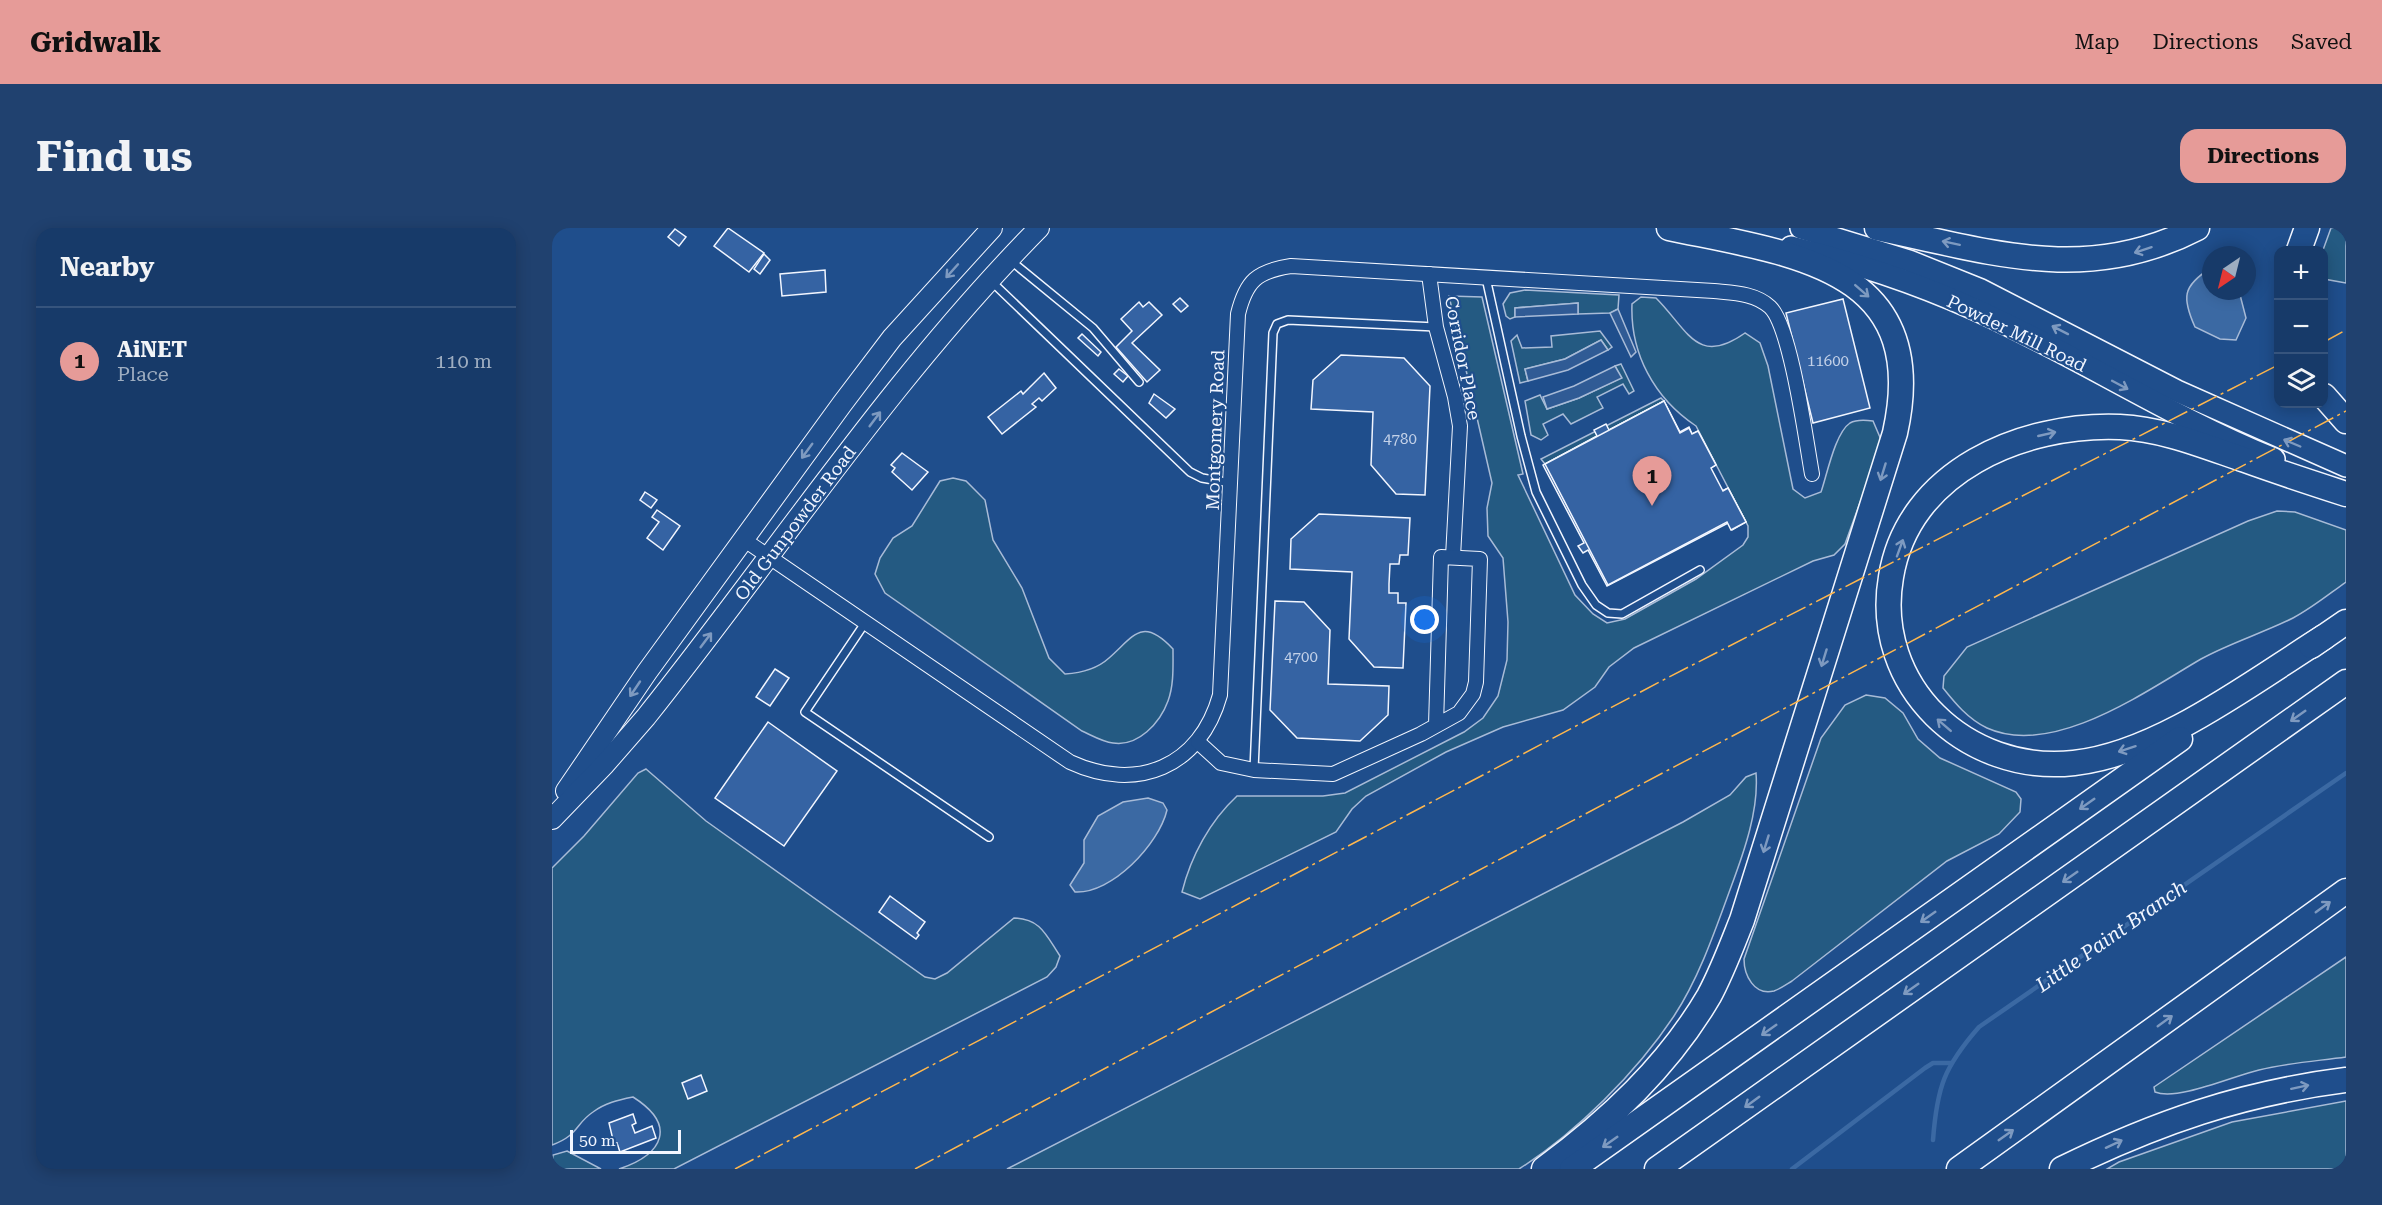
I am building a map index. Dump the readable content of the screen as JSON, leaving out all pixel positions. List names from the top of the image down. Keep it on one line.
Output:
{"streets":{"main road":["Powder Mill Road","Old Gunpowder Road"],"street":["Corridor Place","Montgomery Road"]},"crossings":[["Corridor Place","Montgomery Road"],["Montgomery Road","Old Gunpowder Road"]],"water":["Little Paint Branch"],"house_numbers":["11600","4780","4700"],"scale_bar":"50 m","north":"bottom left","page":{"header":"Gridwalk","nav":["Map","Directions","Saved"],"buttons":"Directions","title":"Find us","heading":"Nearby","map_buttons":["+","−"],"list":[{"mark":"1","name":"AiNET","note":"Place","value":"110 m"}],"pins":"1","scale":"50 m"}}
